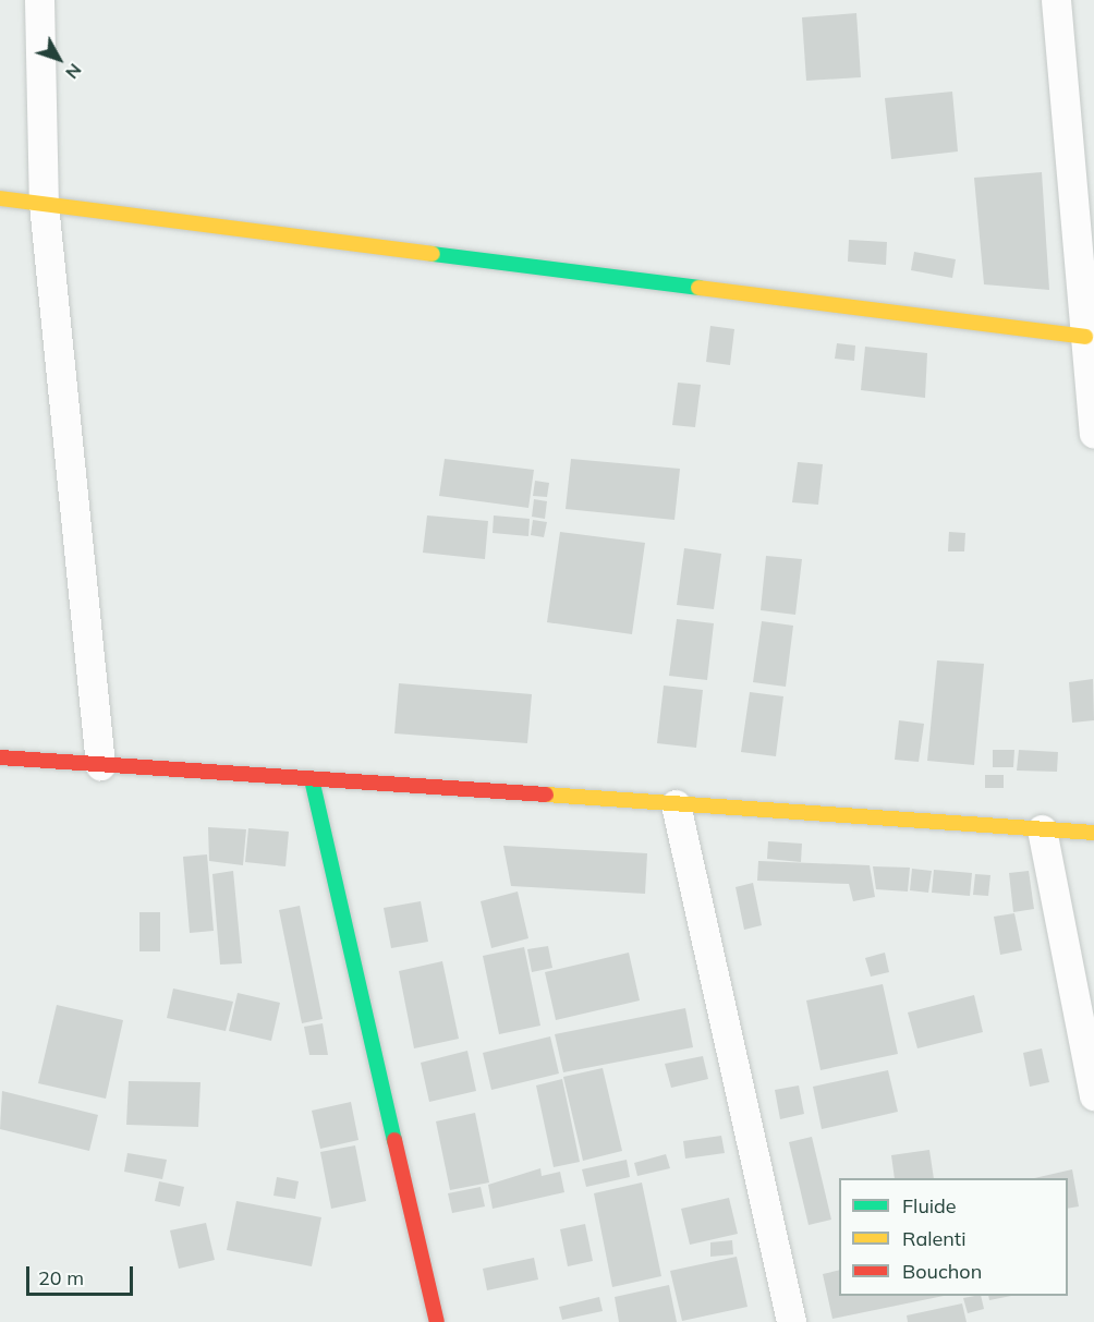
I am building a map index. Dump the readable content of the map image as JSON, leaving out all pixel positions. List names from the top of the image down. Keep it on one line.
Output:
{"legend":["Fluide","Ralenti","Bouchon"],"scale_bar":"20 m","north":"bottom right"}
